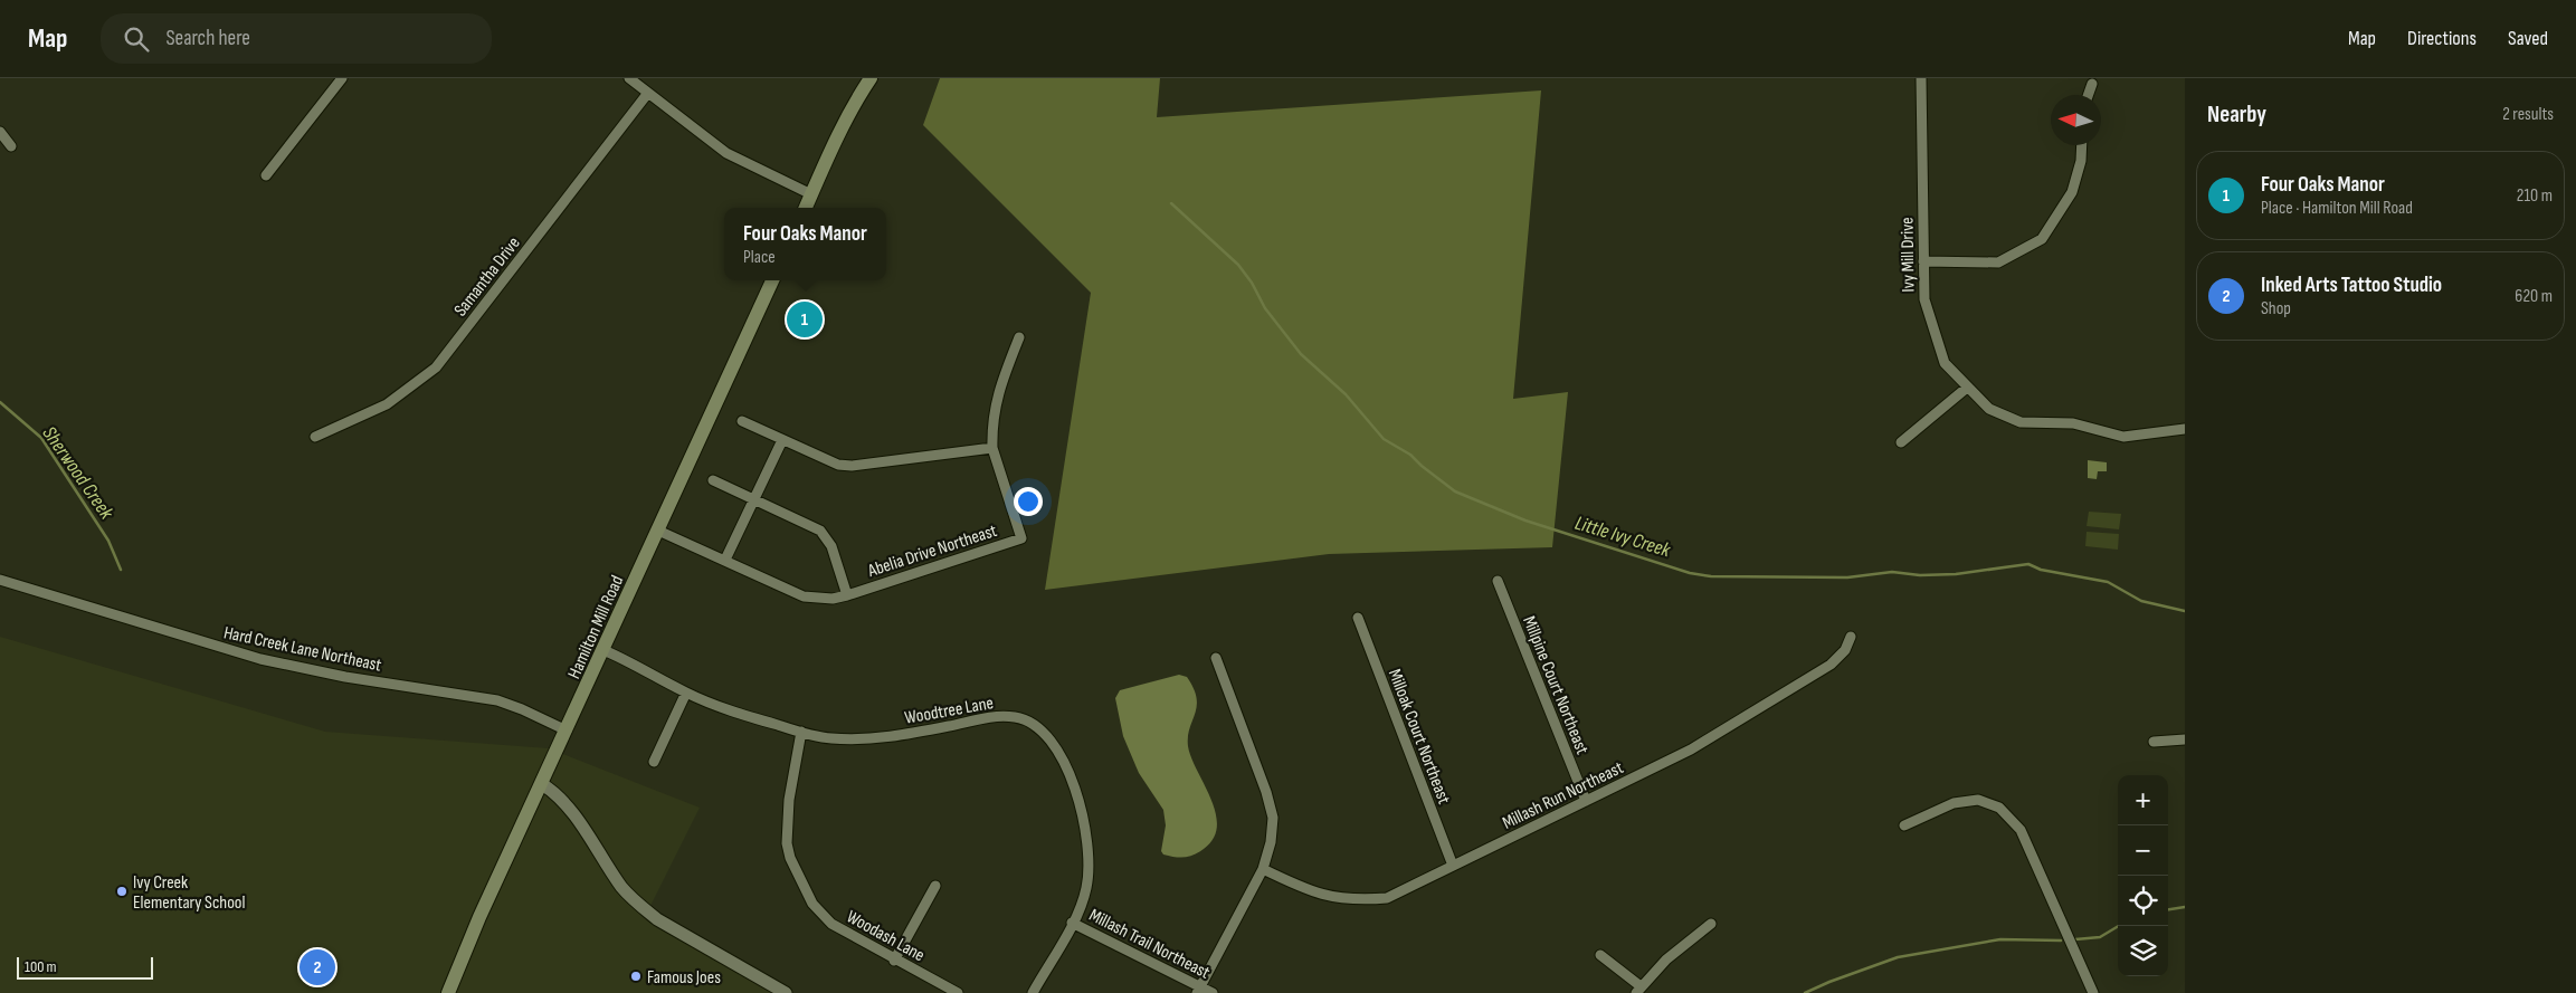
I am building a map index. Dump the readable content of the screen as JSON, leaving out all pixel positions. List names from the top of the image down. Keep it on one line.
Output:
{"streets":{"main road":["Hamilton Mill Road"],"street":["Ivy Mill Drive","Samantha Drive","Abelia Drive Northeast","Hard Creek Lane Northeast","Millpine Court Northeast","Woodtree Lane","Milloak Court Northeast","Millash Run Northeast","Woodash Lane","Millash Trail Northeast"]},"crossings":[["Abelia Drive Northeast","Hamilton Mill Road"],["Hamilton Mill Road","Hard Creek Lane Northeast"],["Hamilton Mill Road","Woodtree Lane"],["Millpine Court Northeast","Millash Run Northeast"],["Woodtree Lane","Woodash Lane"],["Woodtree Lane","Millash Trail Northeast"],["Milloak Court Northeast","Millash Run Northeast"]],"water":["Sherwood Creek","Little Ivy Creek"],"places":["Ivy Creek Elementary School","Famous Joes"],"scale_bar":"100 m","north":"left","page":{"header":"Map","search":"Search here","nav":["Map","Directions","Saved"],"heading":["Nearby","2 results"],"list":[{"mark":"1","name":"Four Oaks Manor","note":"Place · Hamilton Mill Road","value":"210 m"},{"mark":"2","name":"Inked Arts Tattoo Studio","note":"Shop","value":"620 m"}],"popup":["Four Oaks Manor","Place"],"pins":["1","2"],"map_buttons":["+","−"],"scale":"100 m"}}
